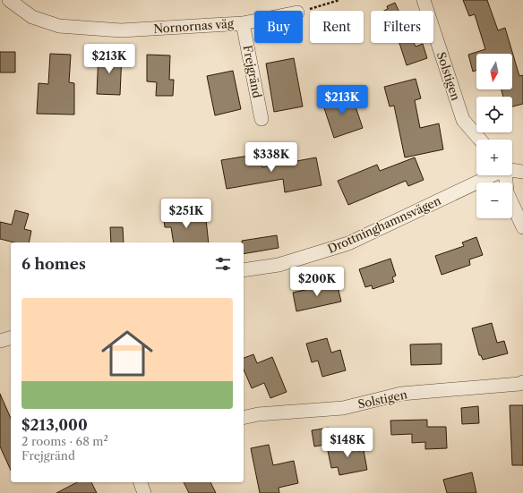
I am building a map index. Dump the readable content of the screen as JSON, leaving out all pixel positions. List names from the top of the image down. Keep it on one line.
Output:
{"streets":{"street":["Nornornas väg","Frejgränd","Solstigen","Drottninghamnsvägen"]},"crossings":[["Nornornas väg","Frejgränd"]],"north":"bottom","page":{"chip":["Buy","Rent","Filters"],"price":["$213K","$213K","$338K","$251K","$200K","$148K"],"map_buttons":["+","−"],"heading":"6 homes","list":[{"name":"$213,000","note":"2 rooms · 68 m² · Frejgränd"}]}}
